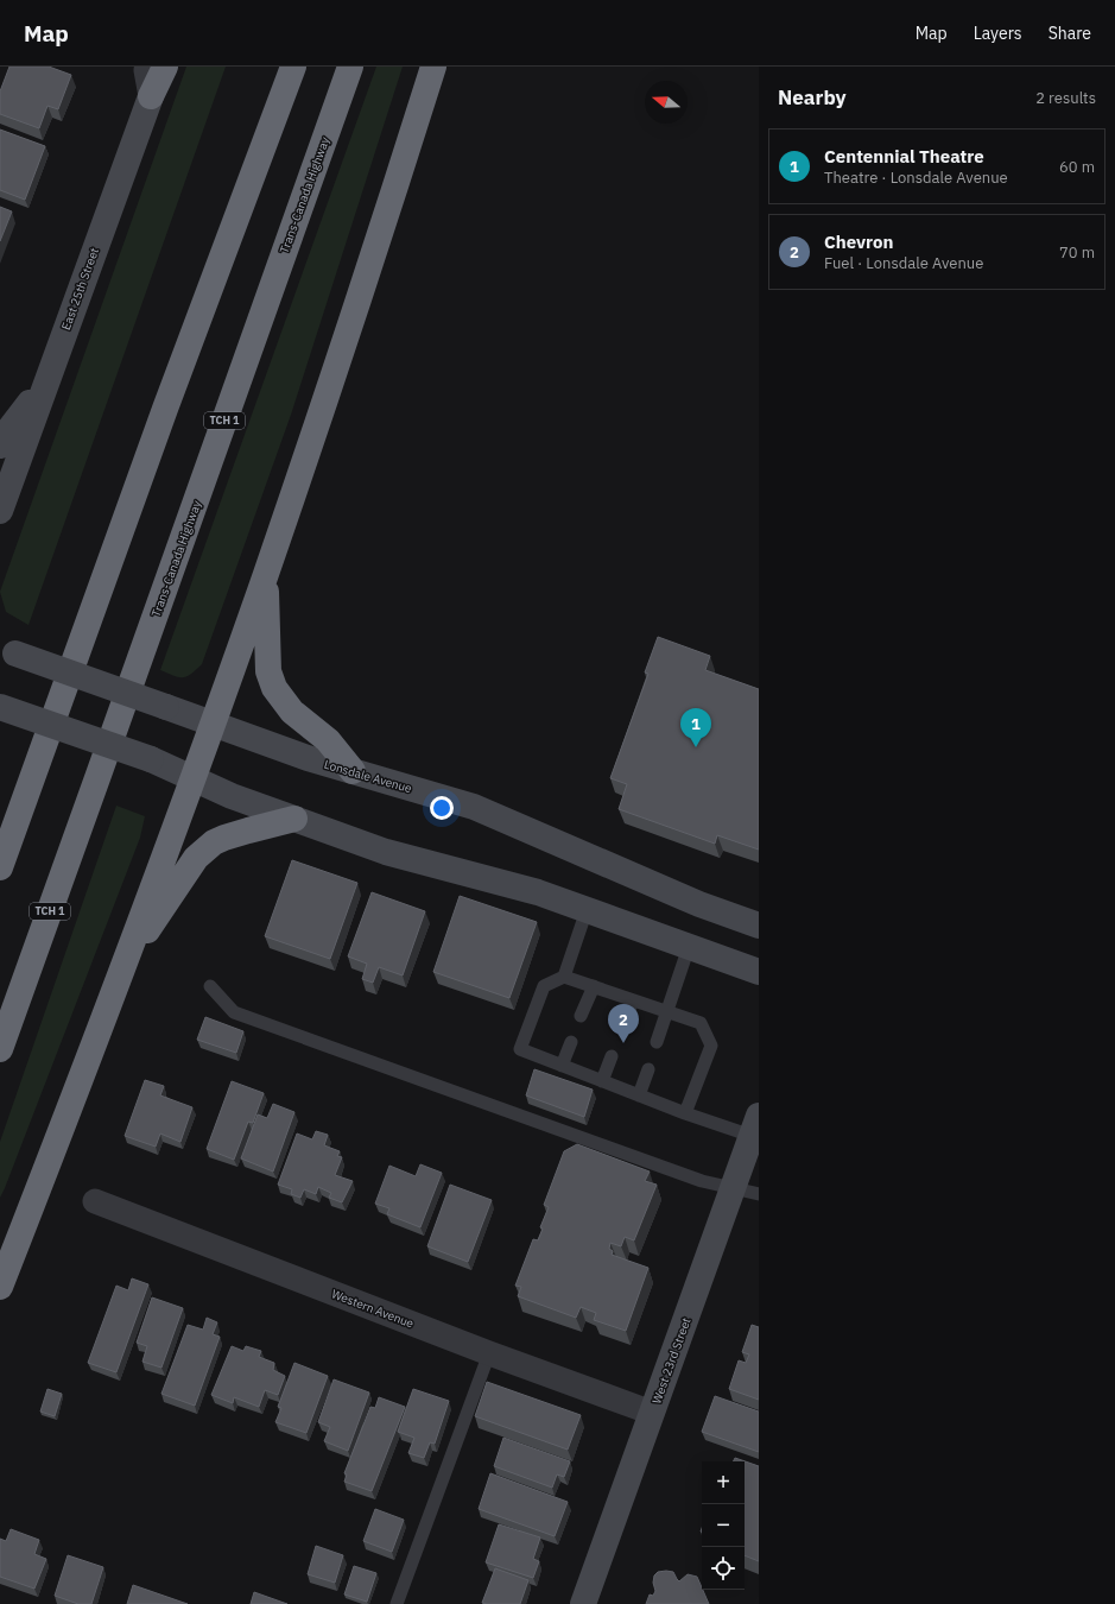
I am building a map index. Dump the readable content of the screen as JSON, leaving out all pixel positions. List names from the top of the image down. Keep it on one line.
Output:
{"streets":{"highway":["Trans-Canada Highway","TCH 1"],"main road":["East 25th Street","Lonsdale Avenue","West 23rd Street"],"street":["Western Avenue"]},"crossings":[["Western Avenue","West 23rd Street"]],"north":"left","page":{"header":"Map","nav":["Map","Layers","Share"],"heading":["Nearby","2 results"],"list":[{"mark":"1","name":"Centennial Theatre","note":"Theatre · Lonsdale Avenue","value":"60 m"},{"mark":"2","name":"Chevron","note":"Fuel · Lonsdale Avenue","value":"70 m"}],"pins":["1","2"],"map_buttons":["+","−"]}}
